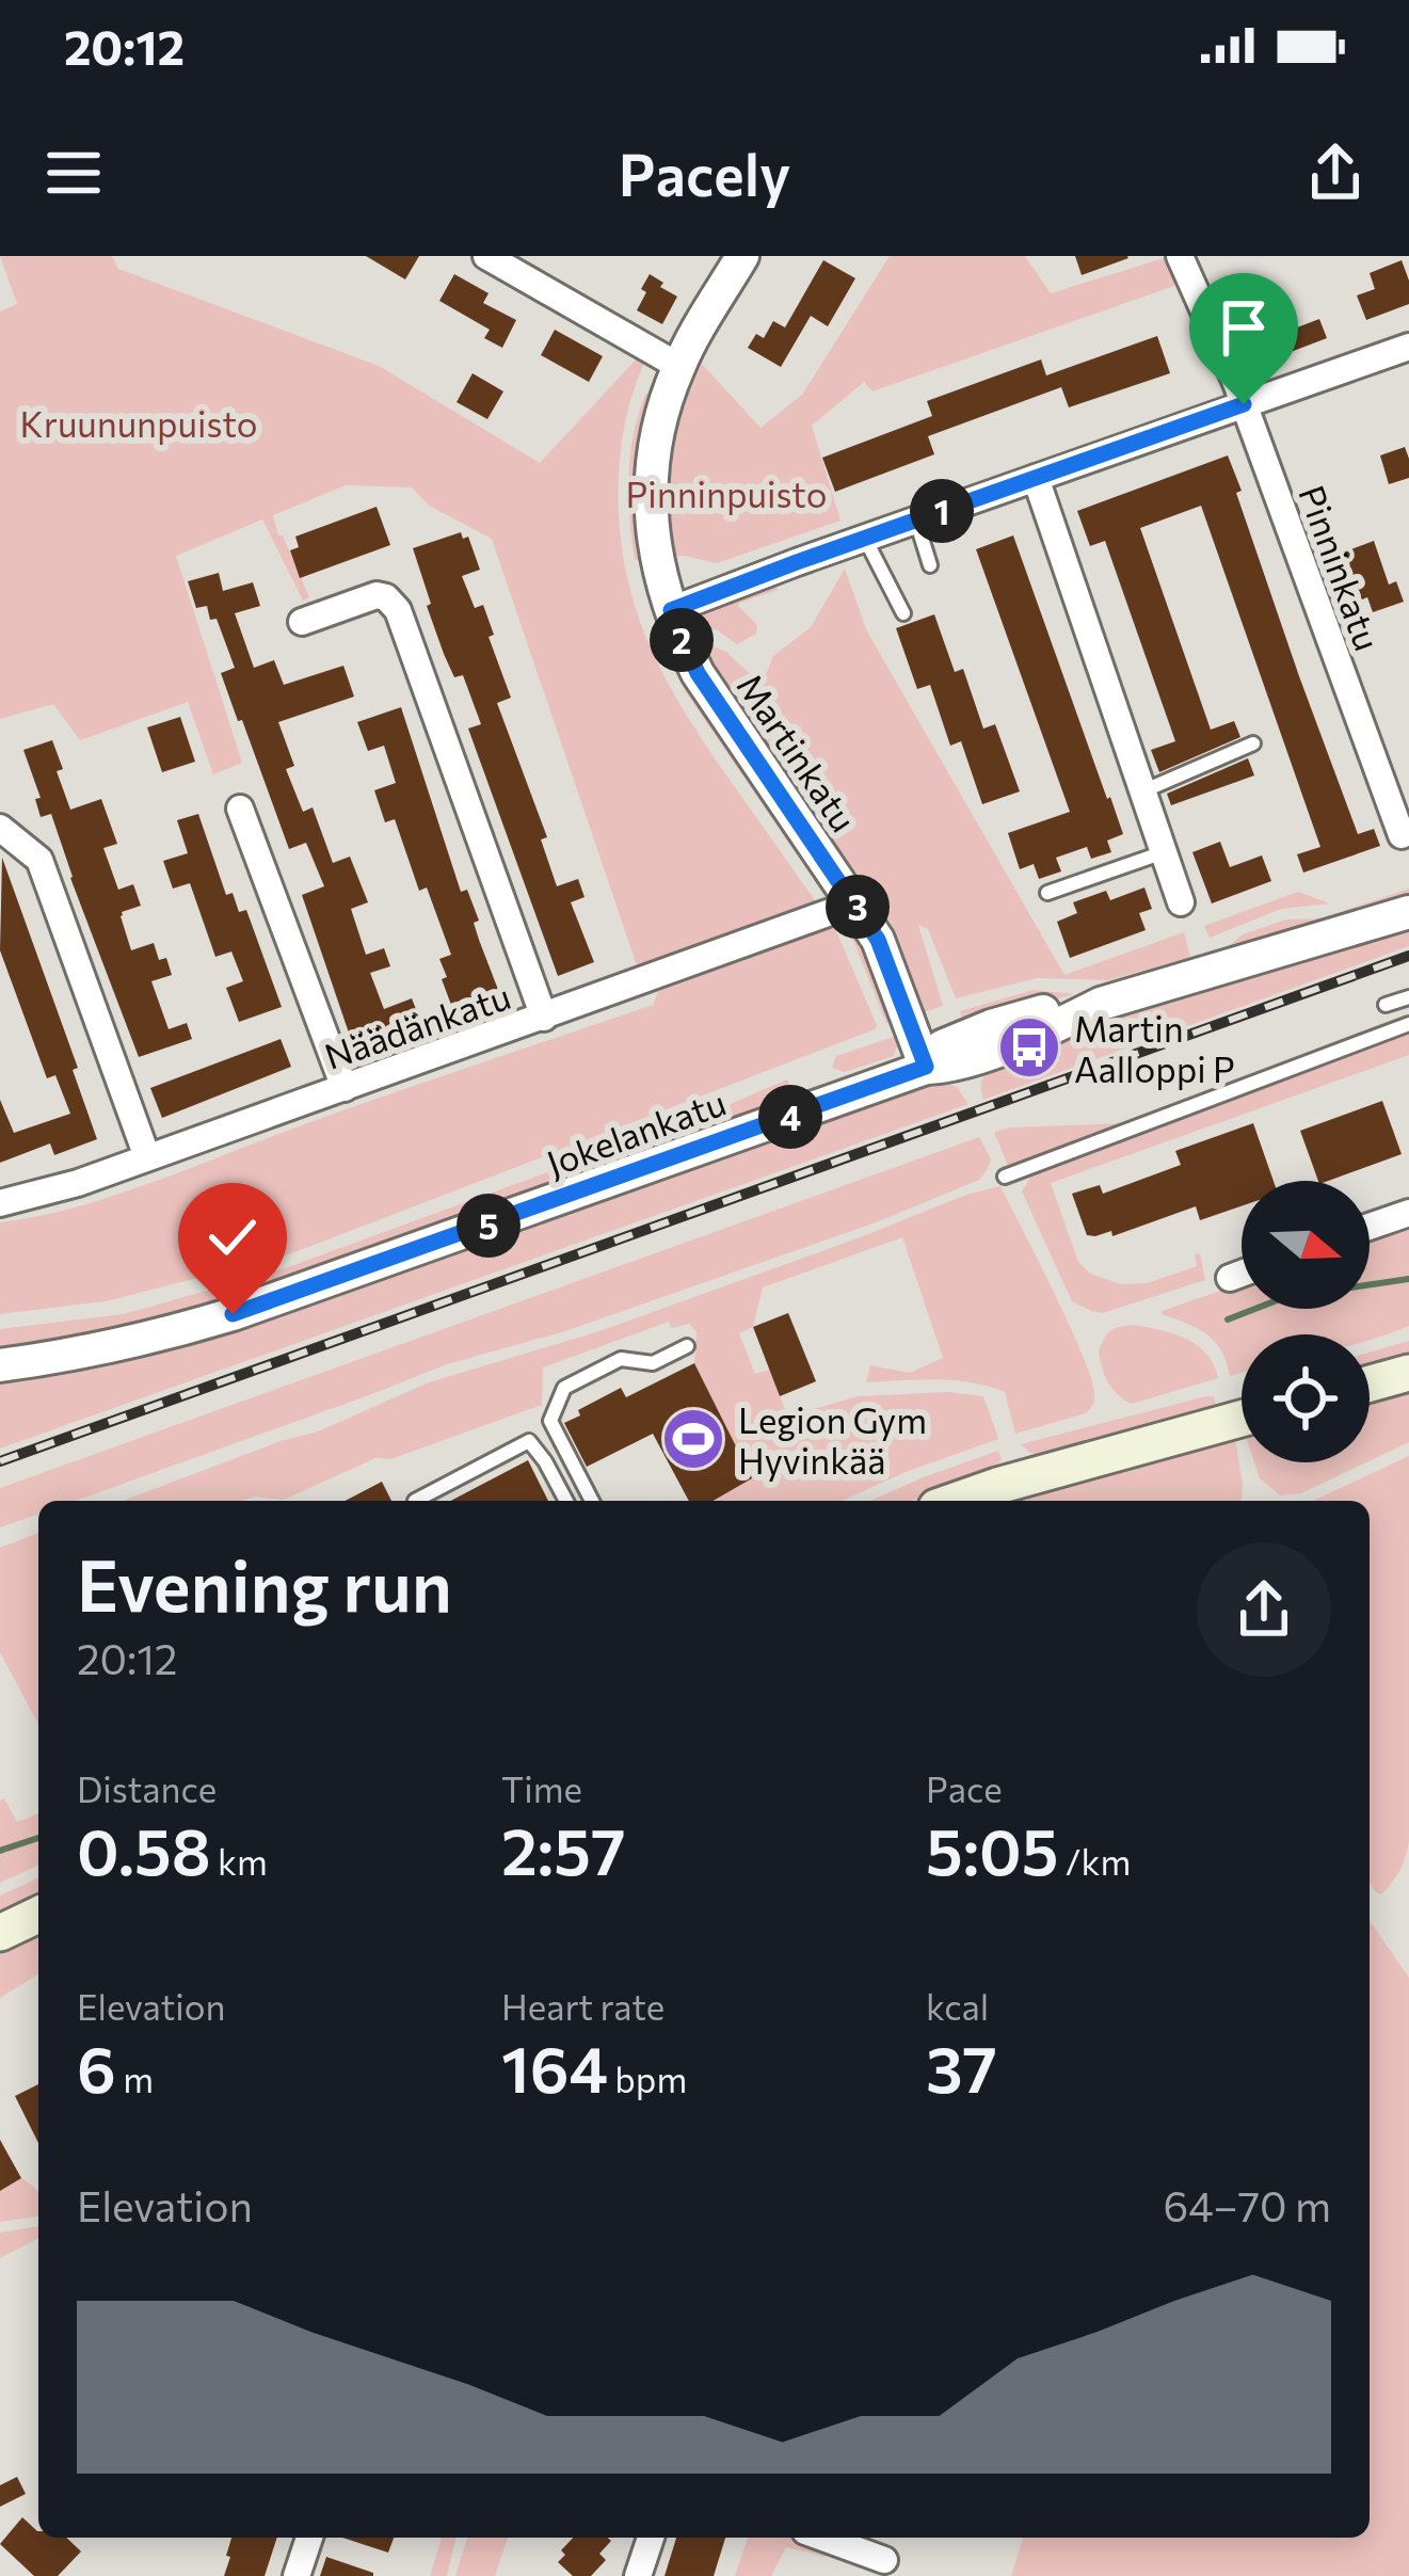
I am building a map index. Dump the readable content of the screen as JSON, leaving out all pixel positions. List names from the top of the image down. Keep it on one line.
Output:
{"streets":{"street":["Pinninkatu","Martinkatu","Näädänkatu","Jokelankatu"]},"crossings":[["Martinkatu","Näädänkatu"],["Martinkatu","Jokelankatu"]],"parks":["Kruununpuisto","Pinninpuisto"],"places":{"bus stop":["Martin Aalloppi P"],"sports":["Legion Gym Hyvinkää"]},"north":"right","page":{"status":"20:12","header":"Pacely","pins":["1","2","3","4","5"],"heading":["Evening run","20:12"],"stats":[["Distance","0.58 km"],["Time","2:57"],["Pace","5:05 /km"],["Elevation","6 m"],["Heart rate","164 bpm"],["kcal","37"]],"chart":["Elevation","64–70 m"]}}
